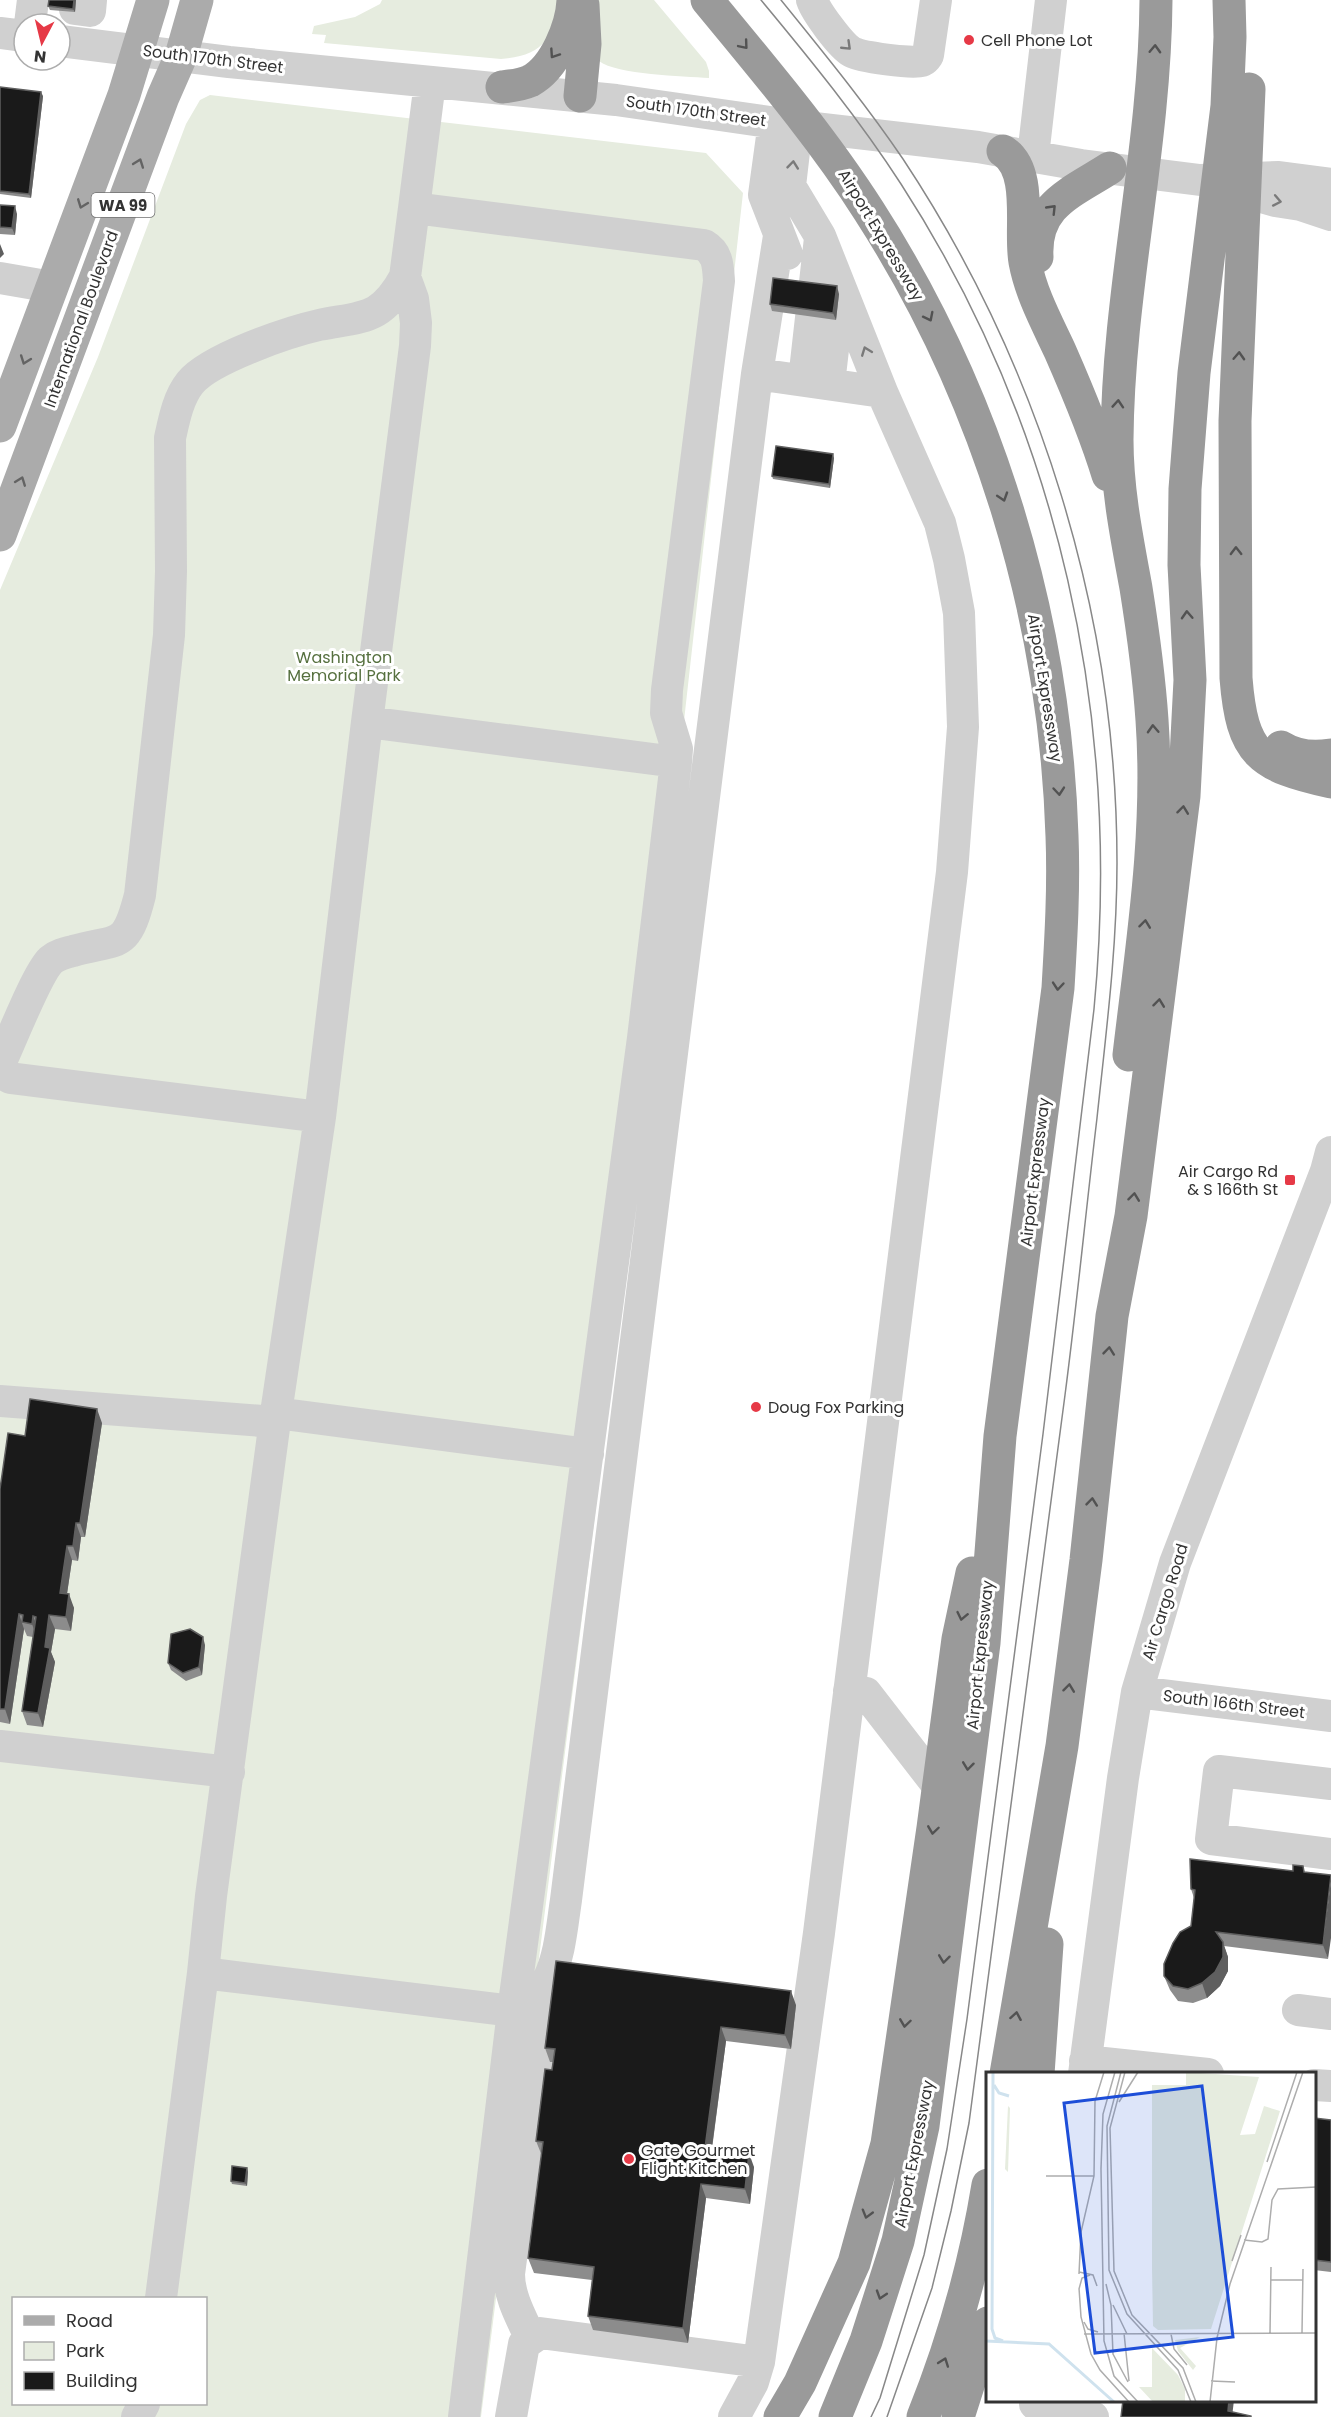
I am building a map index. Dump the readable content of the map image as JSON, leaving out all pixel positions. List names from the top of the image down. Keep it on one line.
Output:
{"streets":{"highway":["Airport Expressway"],"main road":["WA 99","International Boulevard"],"street":["South 170th Street","Air Cargo Road","South 166th Street"]},"crossings":[["South 170th Street","WA 99"],["South 170th Street","International Boulevard"],["Air Cargo Road","South 166th Street"]],"parks":["Washington Memorial Park"],"places":{"other":["Cell Phone Lot","Doug Fox Parking","Gate Gourmet Flight Kitchen"],"transit":["Air Cargo Rd & S 166th St"]},"legend":["Road","Park","Building"],"north":"bottom"}
